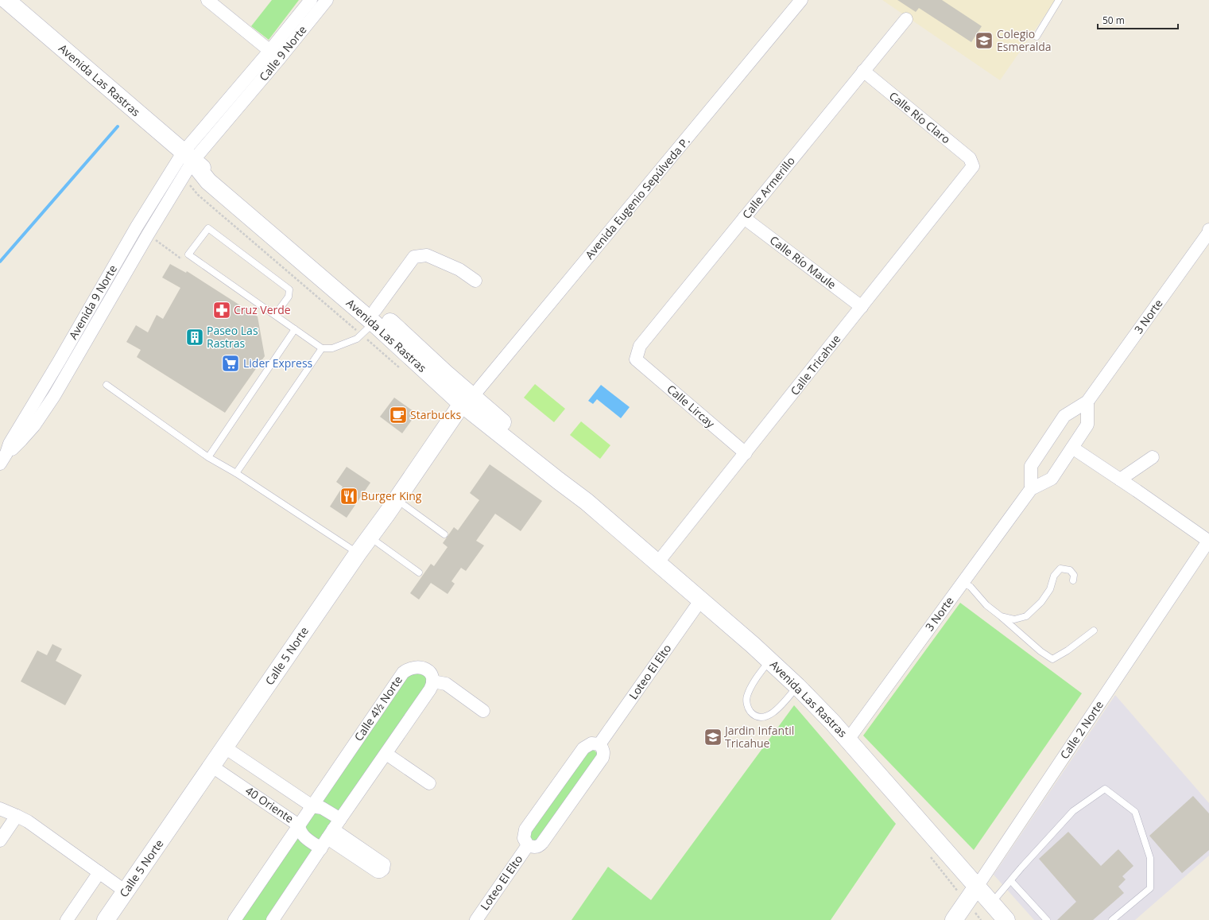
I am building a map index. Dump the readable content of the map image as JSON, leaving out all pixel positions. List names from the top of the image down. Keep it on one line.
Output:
{"streets":{"street":["Calle 9 Norte","Avenida Las Rastras","Calle Río Claro","Calle Armerillo","Avenida Eugenio Sepúlveda P.","Calle Río Maule","Avenida 9 Norte","3 Norte","Calle Tricahue","Calle Lircay","Calle 5 Norte","Loteo El Elto","Calle 4½ Norte","Calle 2 Norte","40 Oriente"]},"crossings":[["Calle 9 Norte","Avenida Las Rastras"],["Calle 9 Norte","Avenida 9 Norte"],["Avenida Las Rastras","Avenida Eugenio Sepúlveda P."],["Avenida Las Rastras","Avenida 9 Norte"],["Avenida Las Rastras","3 Norte"],["Avenida Las Rastras","Calle Tricahue"],["Avenida Las Rastras","Calle 5 Norte"],["Avenida Las Rastras","Loteo El Elto"],["Avenida Las Rastras","Calle 2 Norte"],["Calle Río Claro","Calle Armerillo"],["Calle Río Claro","Calle Tricahue"],["Calle Armerillo","Calle Río Maule"],["Calle Armerillo","Calle Lircay"],["Avenida Eugenio Sepúlveda P.","Calle 5 Norte"],["Calle Río Maule","Calle Tricahue"],["Calle Tricahue","Calle Lircay"],["Calle 5 Norte","40 Oriente"],["Calle 4½ Norte","40 Oriente"]],"places":{"school or university":["Colegio Esmeralda","Jardin Infantil Tricahue"],"pharmacy":["Cruz Verde"],"building":["Paseo Las Rastras"],"supermarket":["Lider Express"],"cafe":["Starbucks"],"restaurant":["Burger King"]},"scale_bar":"50 m"}
